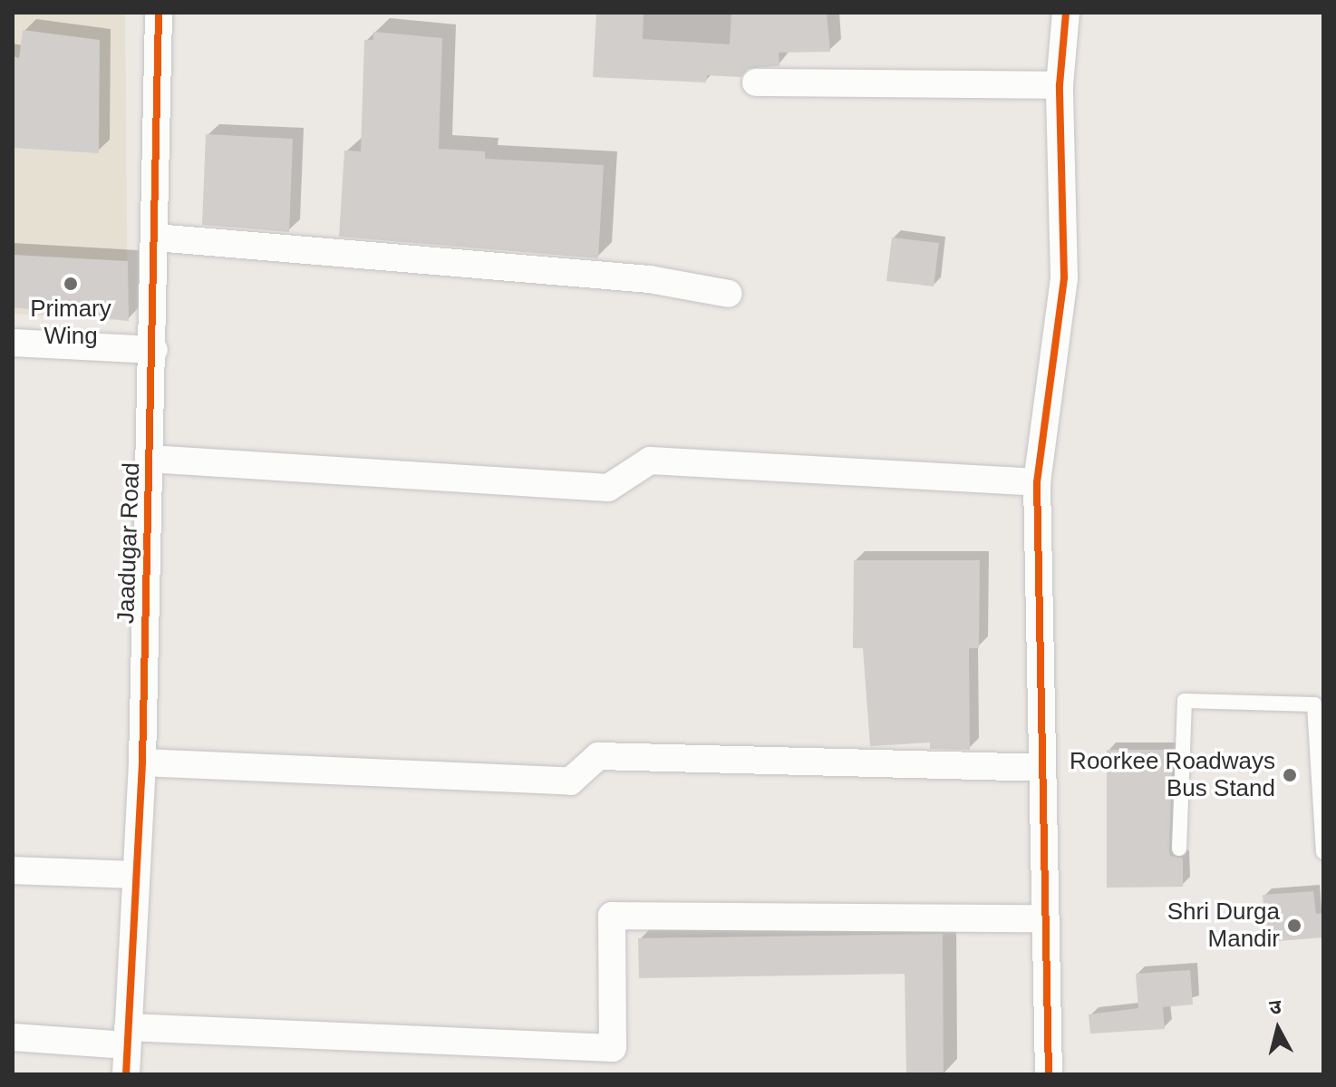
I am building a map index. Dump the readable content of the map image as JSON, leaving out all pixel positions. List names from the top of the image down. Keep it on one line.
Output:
{"streets":{"street":["Jaadugar Road"]},"places":["Primary Wing","Roorkee Roadways Bus Stand","Shri Durga Mandir"],"north":"top"}
